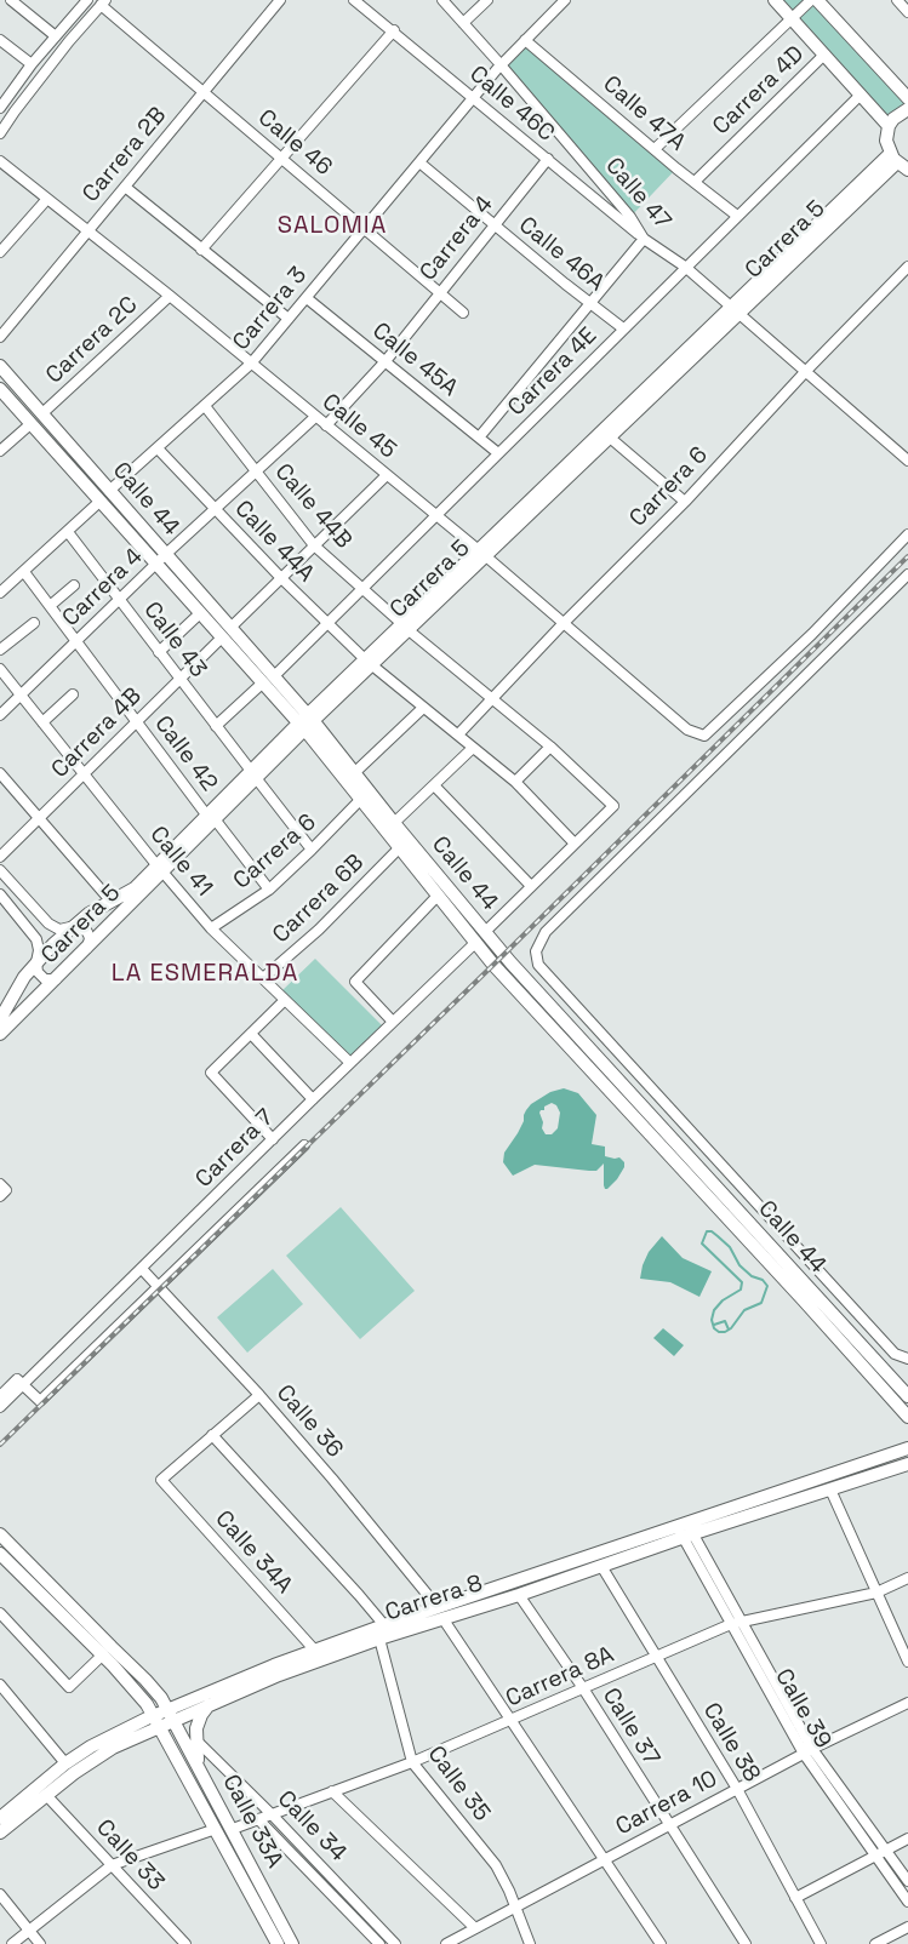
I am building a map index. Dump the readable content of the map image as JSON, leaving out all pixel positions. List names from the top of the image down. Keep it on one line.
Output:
{"streets":{"main road":["Carrera 5","Calle 44","Carrera 8","Calle 33A"],"street":["Carrera 4D","Calle 46C","Calle 47A","Calle 46","Carrera 2B","Calle 47","Carrera 4","Calle 46A","Carrera 3","Carrera 2C","Calle 45A","Carrera 4E","Calle 45","Carrera 6","Calle 44B","Calle 44A","Calle 43","Carrera 4B","Calle 42","Calle 41","Carrera 6B","Carrera 7","Calle 36","Calle 34A","Carrera 8A","Calle 39","Calle 37","Calle 38","Calle 35","Carrera 10","Calle 34","Calle 33"]},"crossings":[["Carrera 4D","Calle 47A"],["Calle 46C","Calle 47"],["Calle 46C","Carrera 4"],["Calle 46C","Carrera 3"],["Calle 47A","Carrera 3"],["Calle 47A","Carrera 4E"],["Calle 46","Carrera 2B"],["Calle 46","Carrera 4"],["Calle 46","Carrera 3"],["Carrera 2B","Calle 45"],["Calle 47","Carrera 5"],["Calle 47","Carrera 3"],["Calle 47","Carrera 4E"],["Calle 47","Carrera 6"],["Carrera 4","Calle 46A"],["Carrera 4","Calle 45A"],["Carrera 4","Calle 45"],["Carrera 4","Calle 44"],["Carrera 4","Calle 44B"],["Carrera 4","Calle 44A"],["Carrera 4","Calle 43"],["Carrera 4","Calle 42"],["Carrera 4","Calle 41"],["Carrera 5","Calle 45"],["Carrera 5","Calle 44"],["Carrera 5","Calle 44B"],["Carrera 5","Calle 44A"],["Carrera 5","Calle 43"],["Carrera 5","Calle 42"],["Carrera 5","Calle 41"],["Calle 46A","Carrera 3"],["Calle 46A","Carrera 4E"],["Carrera 3","Calle 45A"],["Carrera 3","Calle 45"],["Carrera 3","Calle 44"],["Carrera 3","Calle 44B"],["Carrera 3","Calle 44A"],["Carrera 2C","Calle 45"],["Carrera 2C","Calle 44"],["Calle 45A","Carrera 4E"],["Carrera 4E","Calle 45"],["Carrera 4E","Calle 44"],["Carrera 4E","Calle 44B"],["Carrera 4E","Calle 44A"],["Carrera 4E","Calle 43"],["Calle 45","Carrera 6"],["Calle 45","Carrera 4B"],["Carrera 6","Calle 44"],["Carrera 6","Calle 44B"],["Carrera 6","Calle 44A"],["Carrera 6","Calle 43"],["Carrera 6","Calle 42"],["Carrera 6","Calle 41"],["Calle 44","Carrera 4B"],["Calle 44","Carrera 6B"],["Calle 44","Carrera 7"],["Calle 44B","Calle 44A"],["Calle 44B","Carrera 4B"],["Calle 44A","Carrera 4B"],["Calle 43","Carrera 4B"],["Carrera 4B","Calle 42"],["Carrera 4B","Calle 41"],["Calle 41","Carrera 6B"],["Calle 41","Carrera 7"],["Carrera 7","Calle 36"],["Calle 36","Carrera 8"],["Calle 36","Carrera 8A"],["Calle 36","Carrera 10"],["Calle 34A","Carrera 8"],["Carrera 8","Calle 39"],["Carrera 8","Calle 37"],["Carrera 8","Calle 38"],["Carrera 8","Calle 35"],["Carrera 8","Calle 33A"],["Carrera 8","Calle 33"],["Carrera 8A","Calle 39"],["Carrera 8A","Calle 37"],["Carrera 8A","Calle 38"],["Carrera 8A","Calle 35"],["Carrera 8A","Calle 33A"],["Carrera 8A","Calle 34"],["Calle 39","Carrera 10"],["Calle 37","Carrera 10"],["Calle 38","Carrera 10"],["Calle 35","Carrera 10"]],"districts":["SALOMIA","LA ESMERALDA"]}
